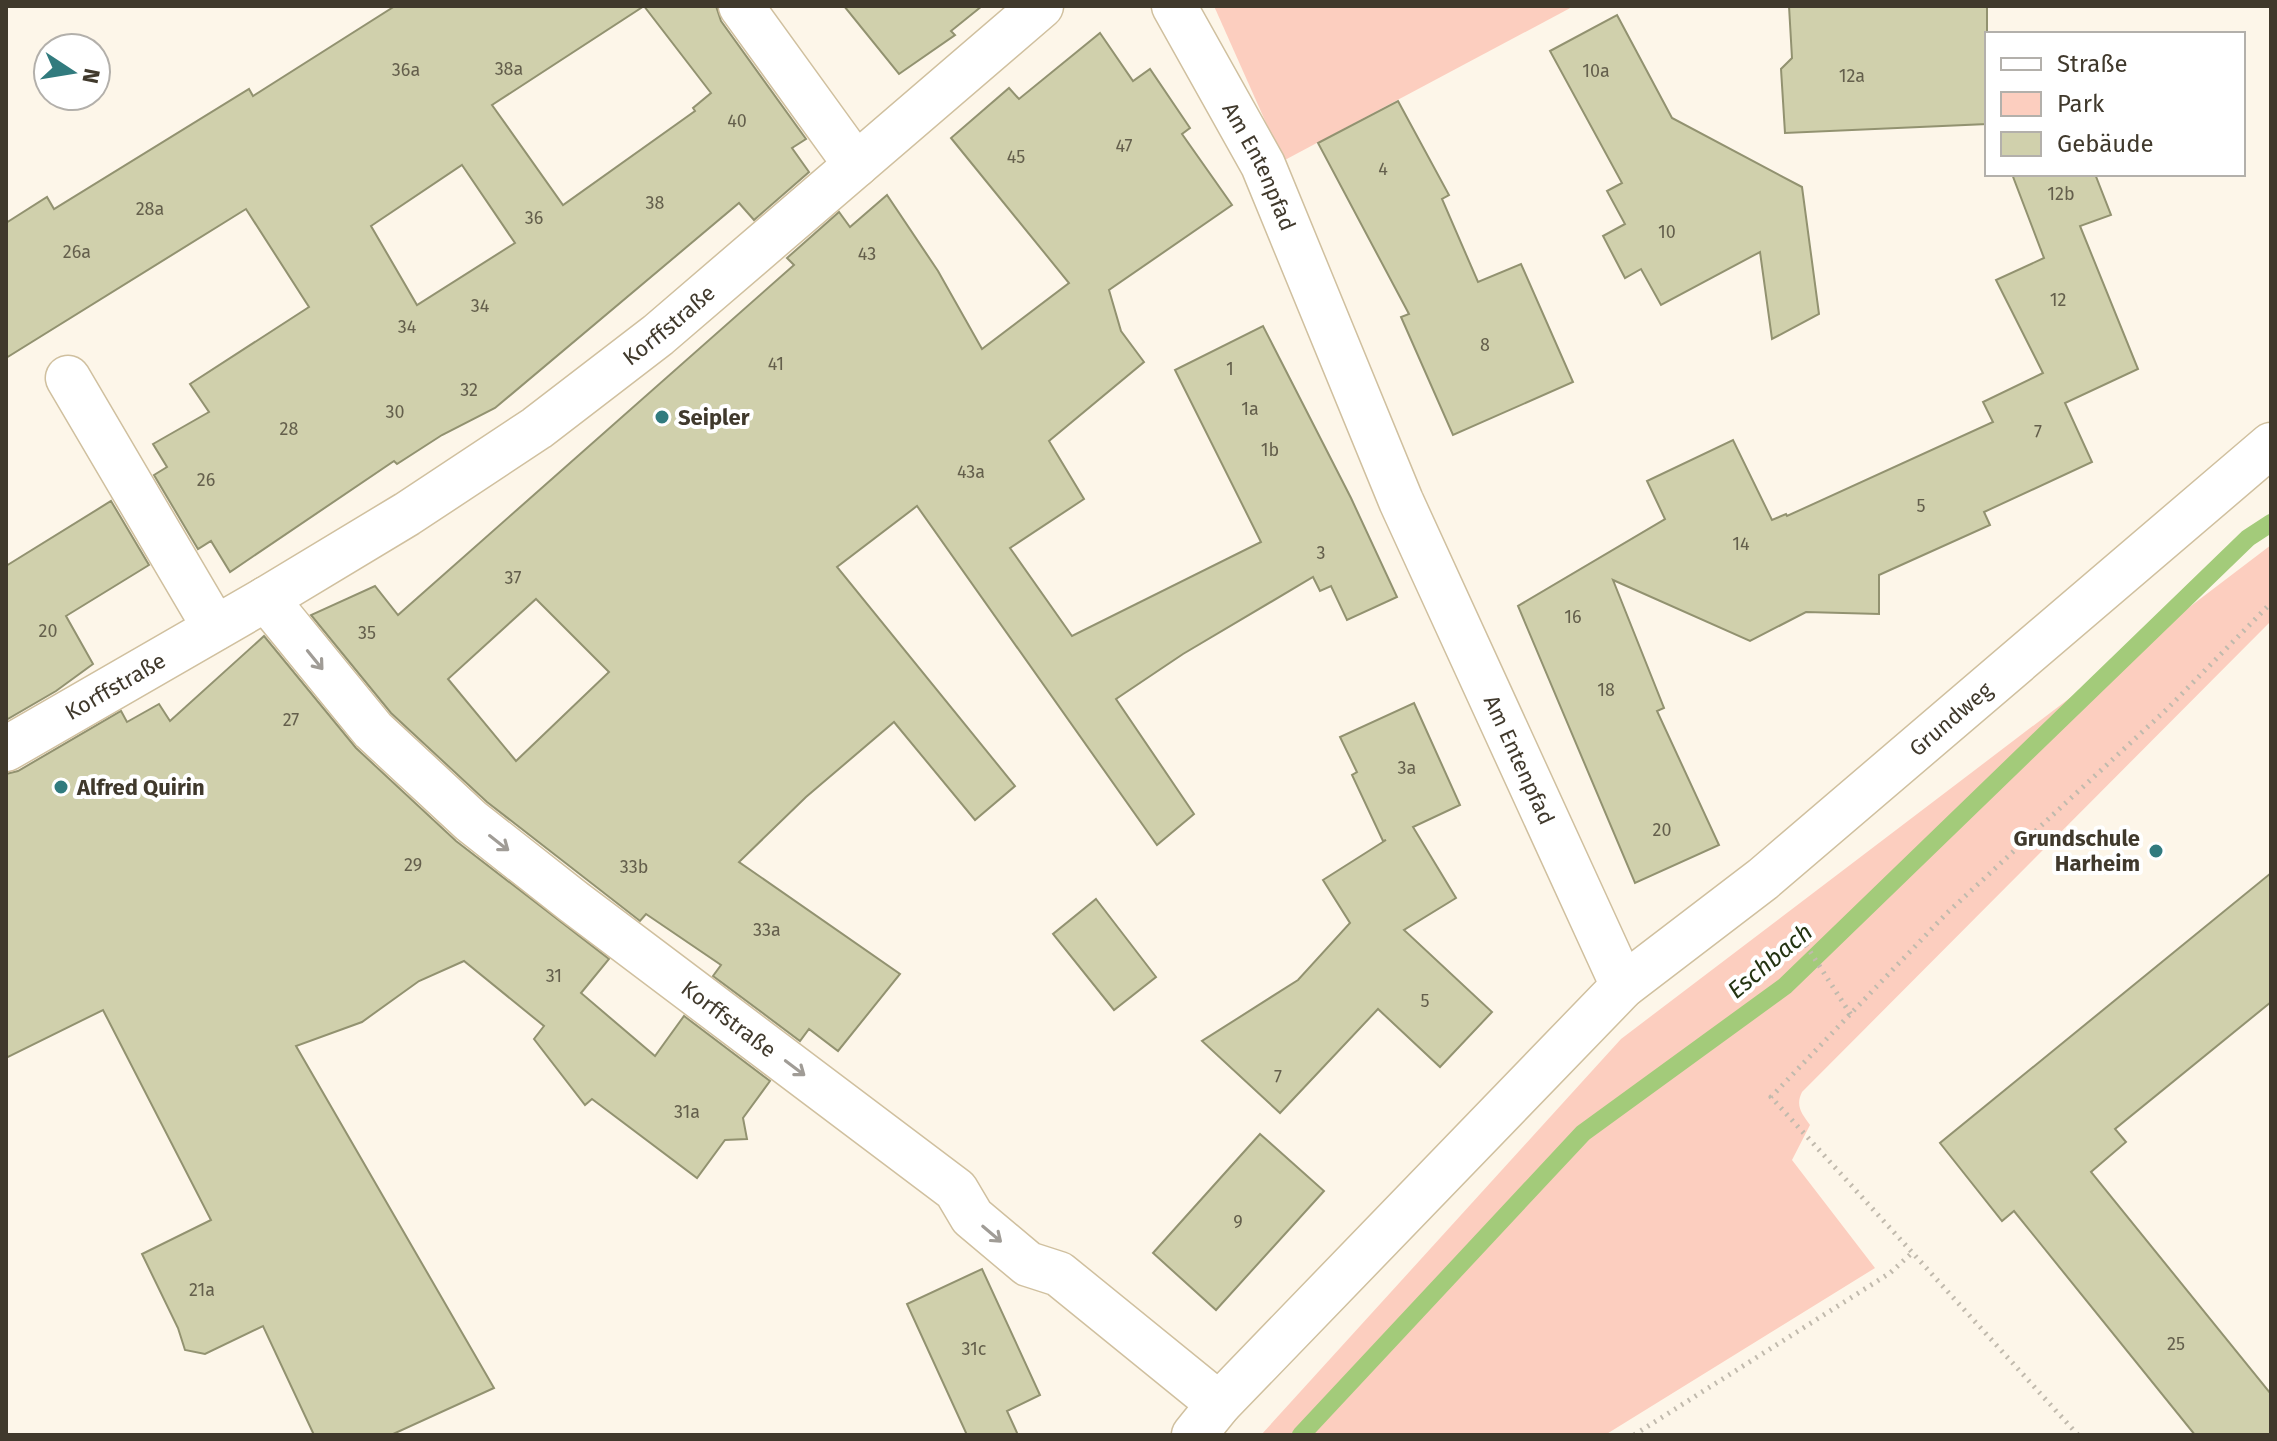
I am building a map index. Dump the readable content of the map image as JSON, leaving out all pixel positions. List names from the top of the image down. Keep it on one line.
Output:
{"streets":{"street":["Am Entenpfad","Korffstraße","Grundweg"]},"crossings":[["Am Entenpfad","Grundweg"]],"one_way":["Korffstraße"],"water":["Eschbach"],"places":["Seipler","Alfred Quirin","Grundschule Harheim"],"house_numbers":["38a","36a","10a","12a","40","47","45","4","12b","38","28a","36","10","26a","43","12","34","34","8","41","1","32","1a","30","28","7","1b","43a","26","5","14","3","37","16","20","35","18","27","3a","20","29","33b","33a","31","5","7","31a","9","21a","25","31c"],"legend":["Straße","Park","Gebäude"],"north":"right"}
